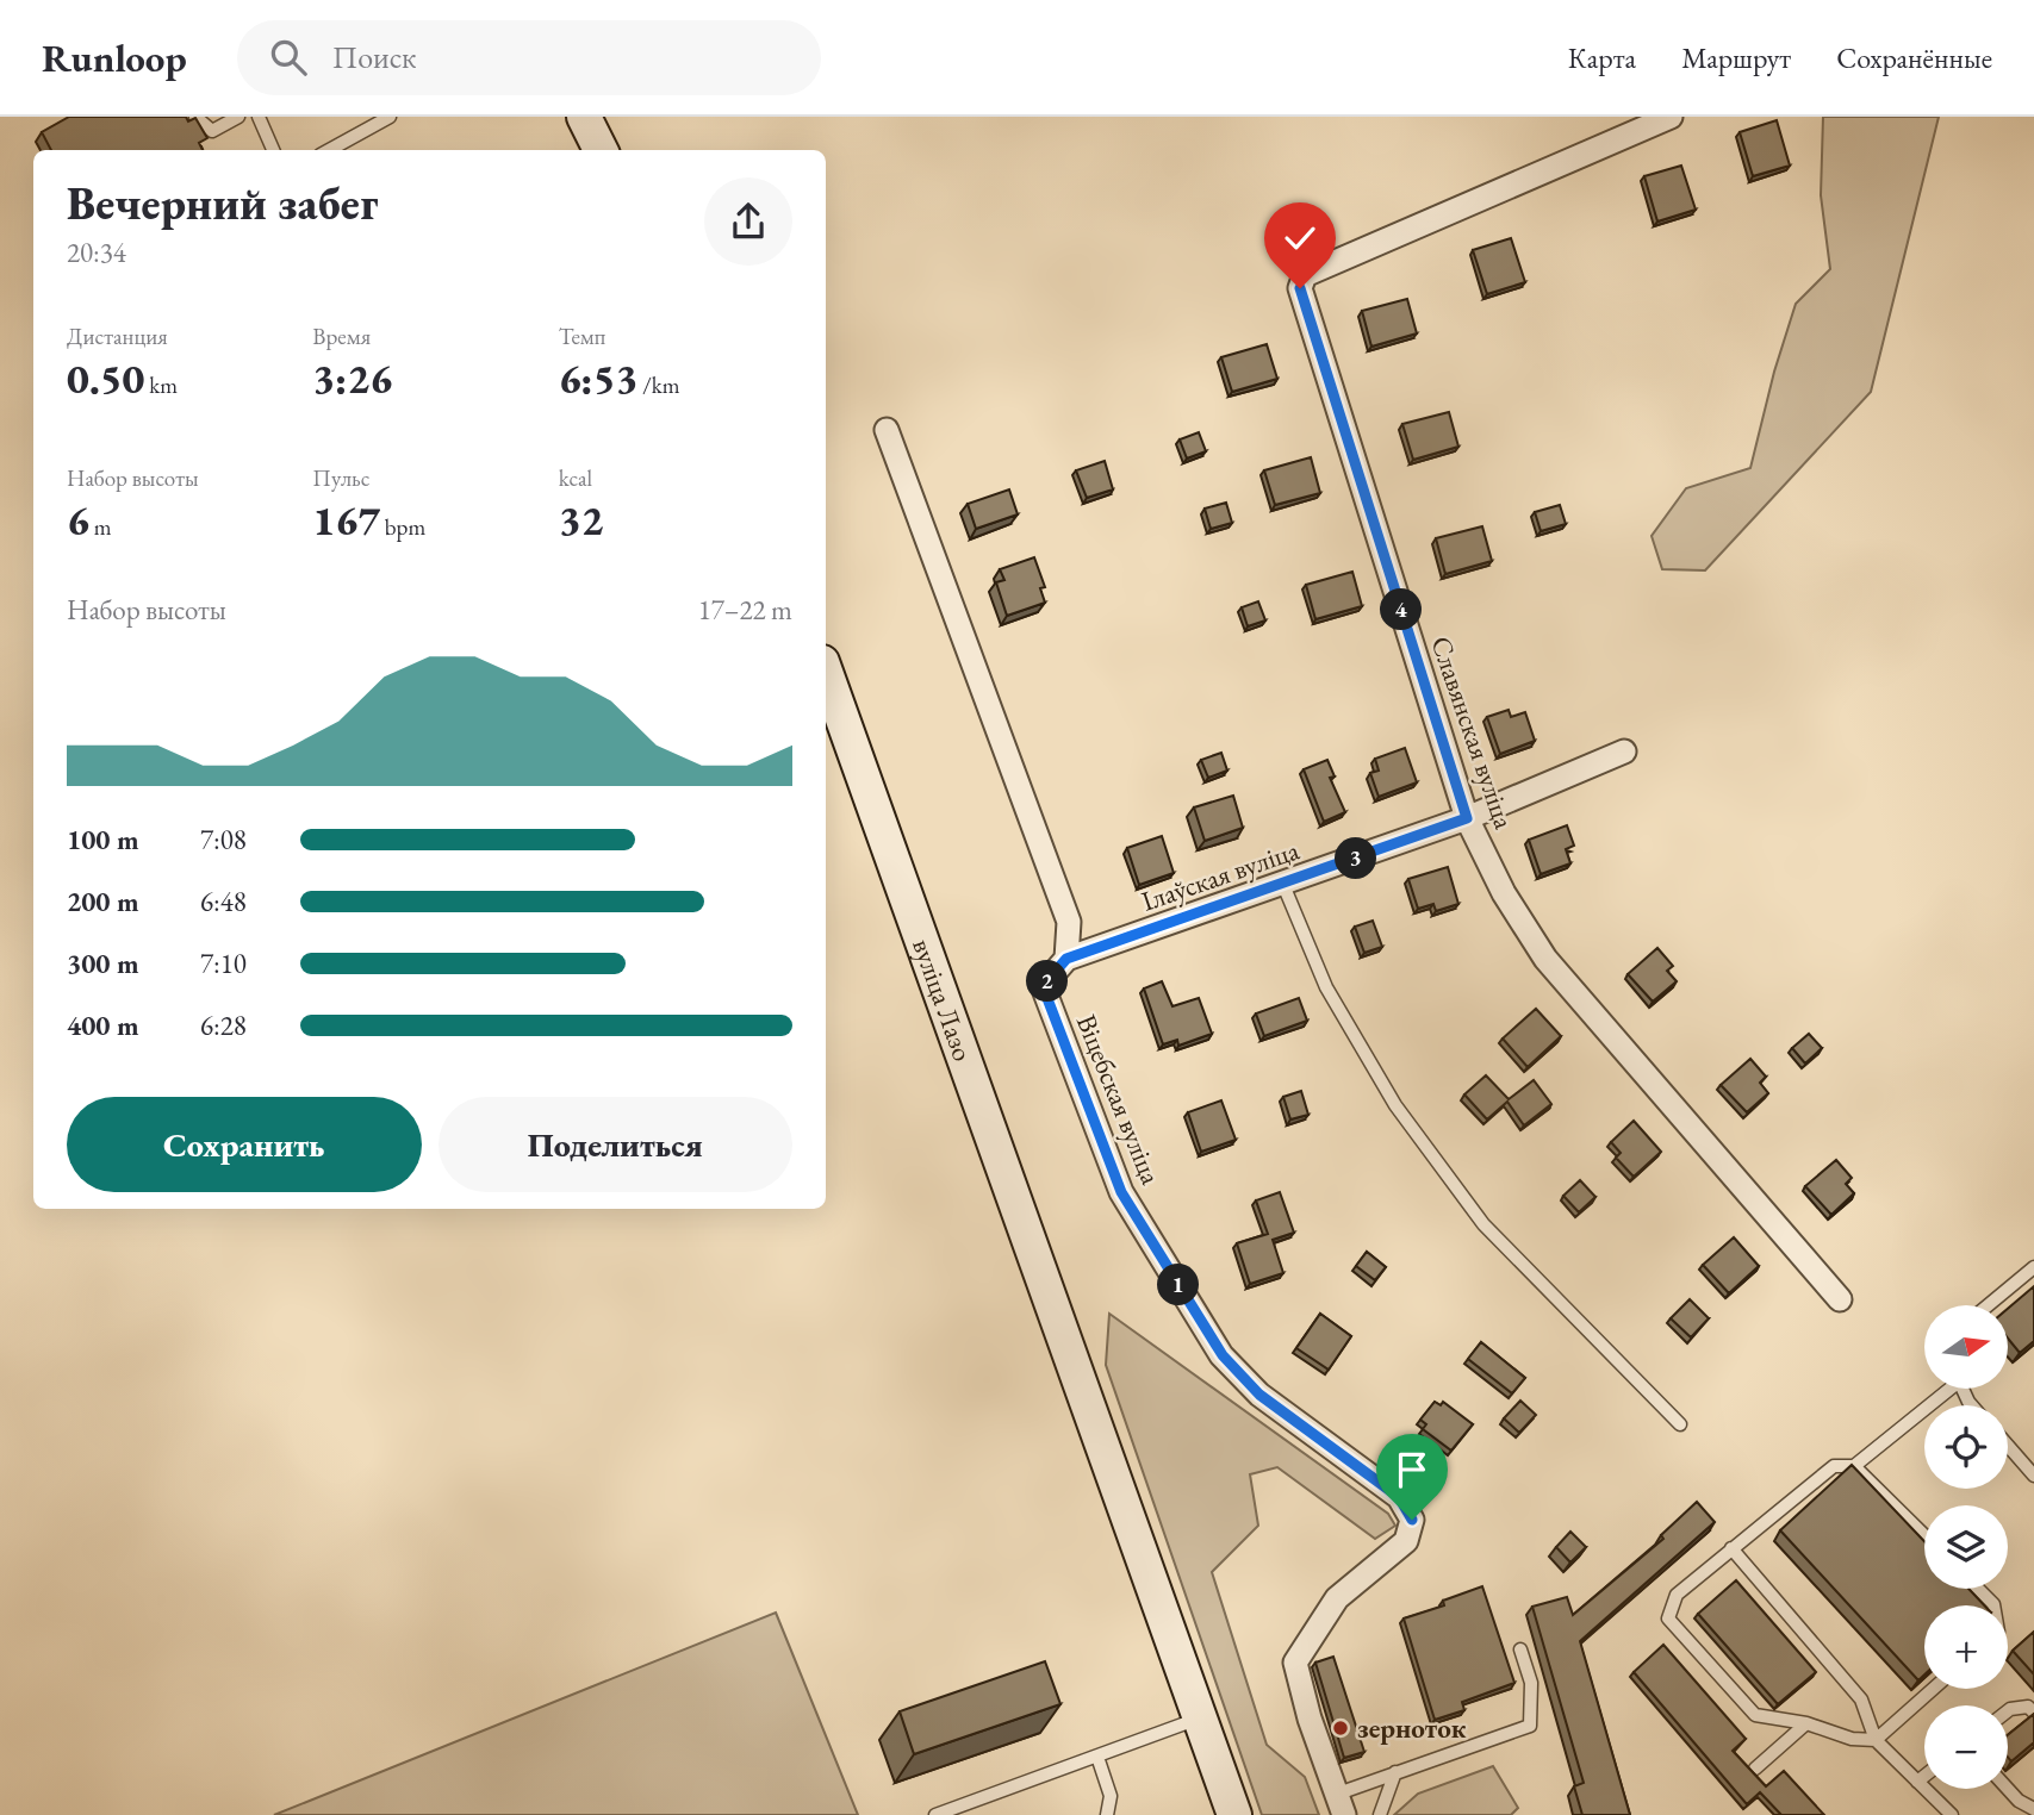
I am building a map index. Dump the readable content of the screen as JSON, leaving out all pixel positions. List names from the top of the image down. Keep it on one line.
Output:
{"streets":{"main road":["вуліца Лазо"],"street":["Славянская вуліца","Ілаўская вуліца","Віцебская вуліца"]},"crossings":[["Славянская вуліца","Ілаўская вуліца"],["Ілаўская вуліца","Віцебская вуліца"]],"places":["зерноток"],"north":"right","page":{"header":"Runloop","search":"Поиск","nav":["Карта","Маршрут","Сохранённые"],"heading":["Вечерний забег","20:34"],"stats":[["Дистанция","0.50 km"],["Время","3:26"],["Темп","6:53 /km"],["Набор высоты","6 m"],["Пульс","167 bpm"],["kcal","32"]],"chart":["Набор высоты","17–22 m"],"pins":["4","3","2","1"],"list":[{"name":"100 m","note":"7:08"},{"name":"200 m","note":"6:48"},{"name":"300 m","note":"7:10"},{"name":"400 m","note":"6:28"}],"buttons":["Сохранить","Поделиться"],"map_buttons":["+","−"]}}
